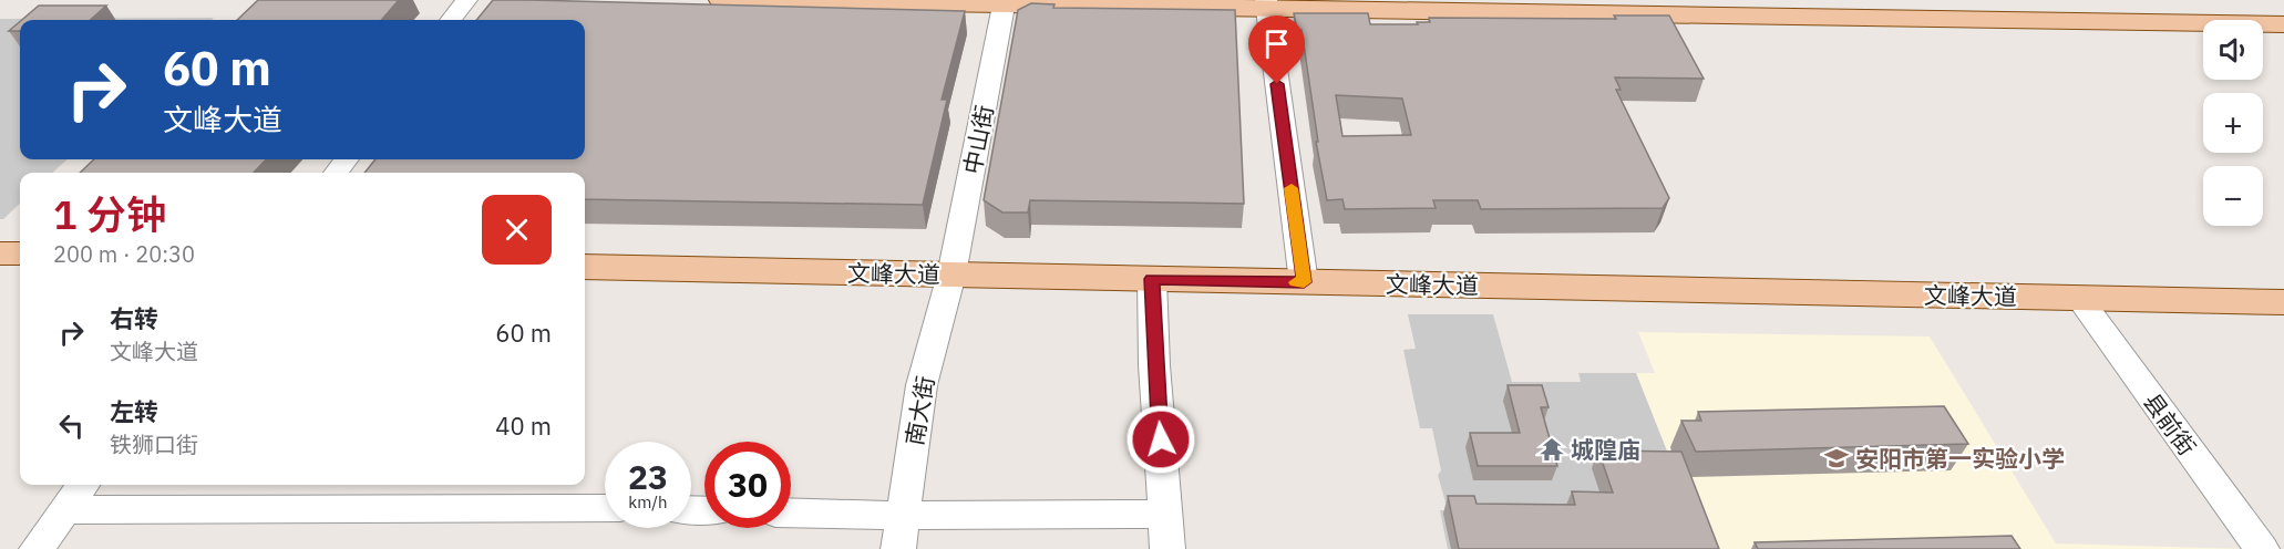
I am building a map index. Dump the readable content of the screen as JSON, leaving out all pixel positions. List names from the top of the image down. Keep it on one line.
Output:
{"streets":{"main road":["文峰大道"],"street":["中山街","南大街","县前街"]},"crossings":[["中山街","文峰大道"],["中山街","南大街"],["文峰大道","南大街"],["文峰大道","县前街"]],"places":{"temple":["城隍庙"],"school or university":["安阳市第一实验小学"]},"page":{"map_buttons":["+","−"],"turn":["60 m","文峰大道"],"heading":["1 分钟","200 m · 20:30"],"list":[{"name":"右转","note":"文峰大道","value":"60 m"},{"name":"左转","note":"铁狮口街","value":"40 m"}],"speed":"23 km/h","limit":"30"}}
